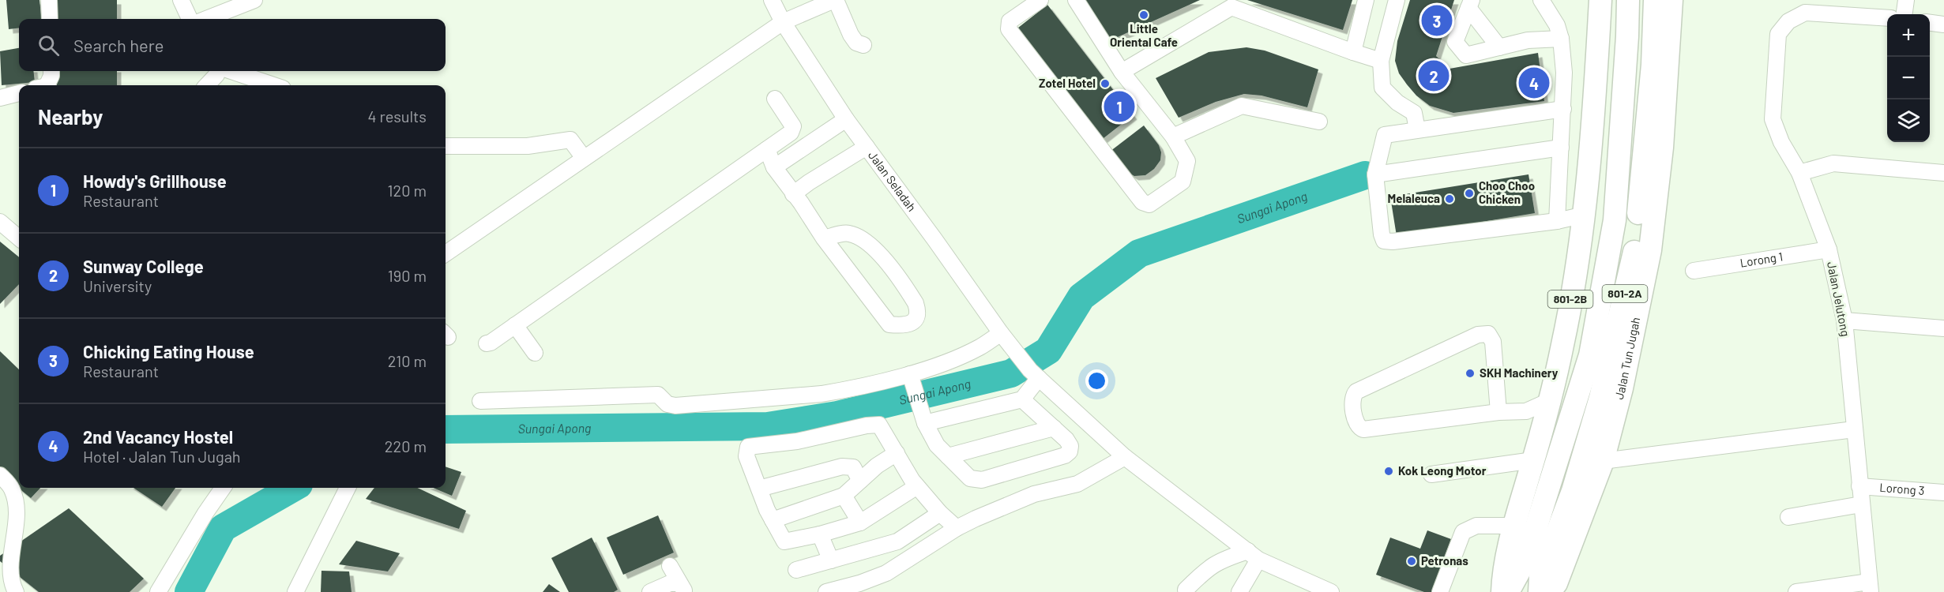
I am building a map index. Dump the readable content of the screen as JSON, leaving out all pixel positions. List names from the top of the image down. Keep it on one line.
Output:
{"streets":{"highway":["801-2A","801-2B","Jalan Tun Jugah"],"street":["Jalan Seladah","Lorong 1","Jalan Jelutong","Lorong 3"]},"crossings":[["Lorong 1","Jalan Jelutong"],["Jalan Jelutong","Lorong 3"]],"water":["Sungai Apong"],"places":["Little Oriental Cafe","Zotel Hotel","Choo Choo Chicken","Melaleuca","SKH Machinery","Kok Leong Motor","Petronas"],"page":{"pins":["3","2","4","1"],"map_buttons":["+","−"],"search":"Search here","heading":["Nearby","4 results"],"list":[{"mark":"1","name":"Howdy's Grillhouse","note":"Restaurant","value":"120 m"},{"mark":"2","name":"Sunway College","note":"University","value":"190 m"},{"mark":"3","name":"Chicking Eating House","note":"Restaurant","value":"210 m"},{"mark":"4","name":"2nd Vacancy Hostel","note":"Hotel · Jalan Tun Jugah","value":"220 m"}]}}
